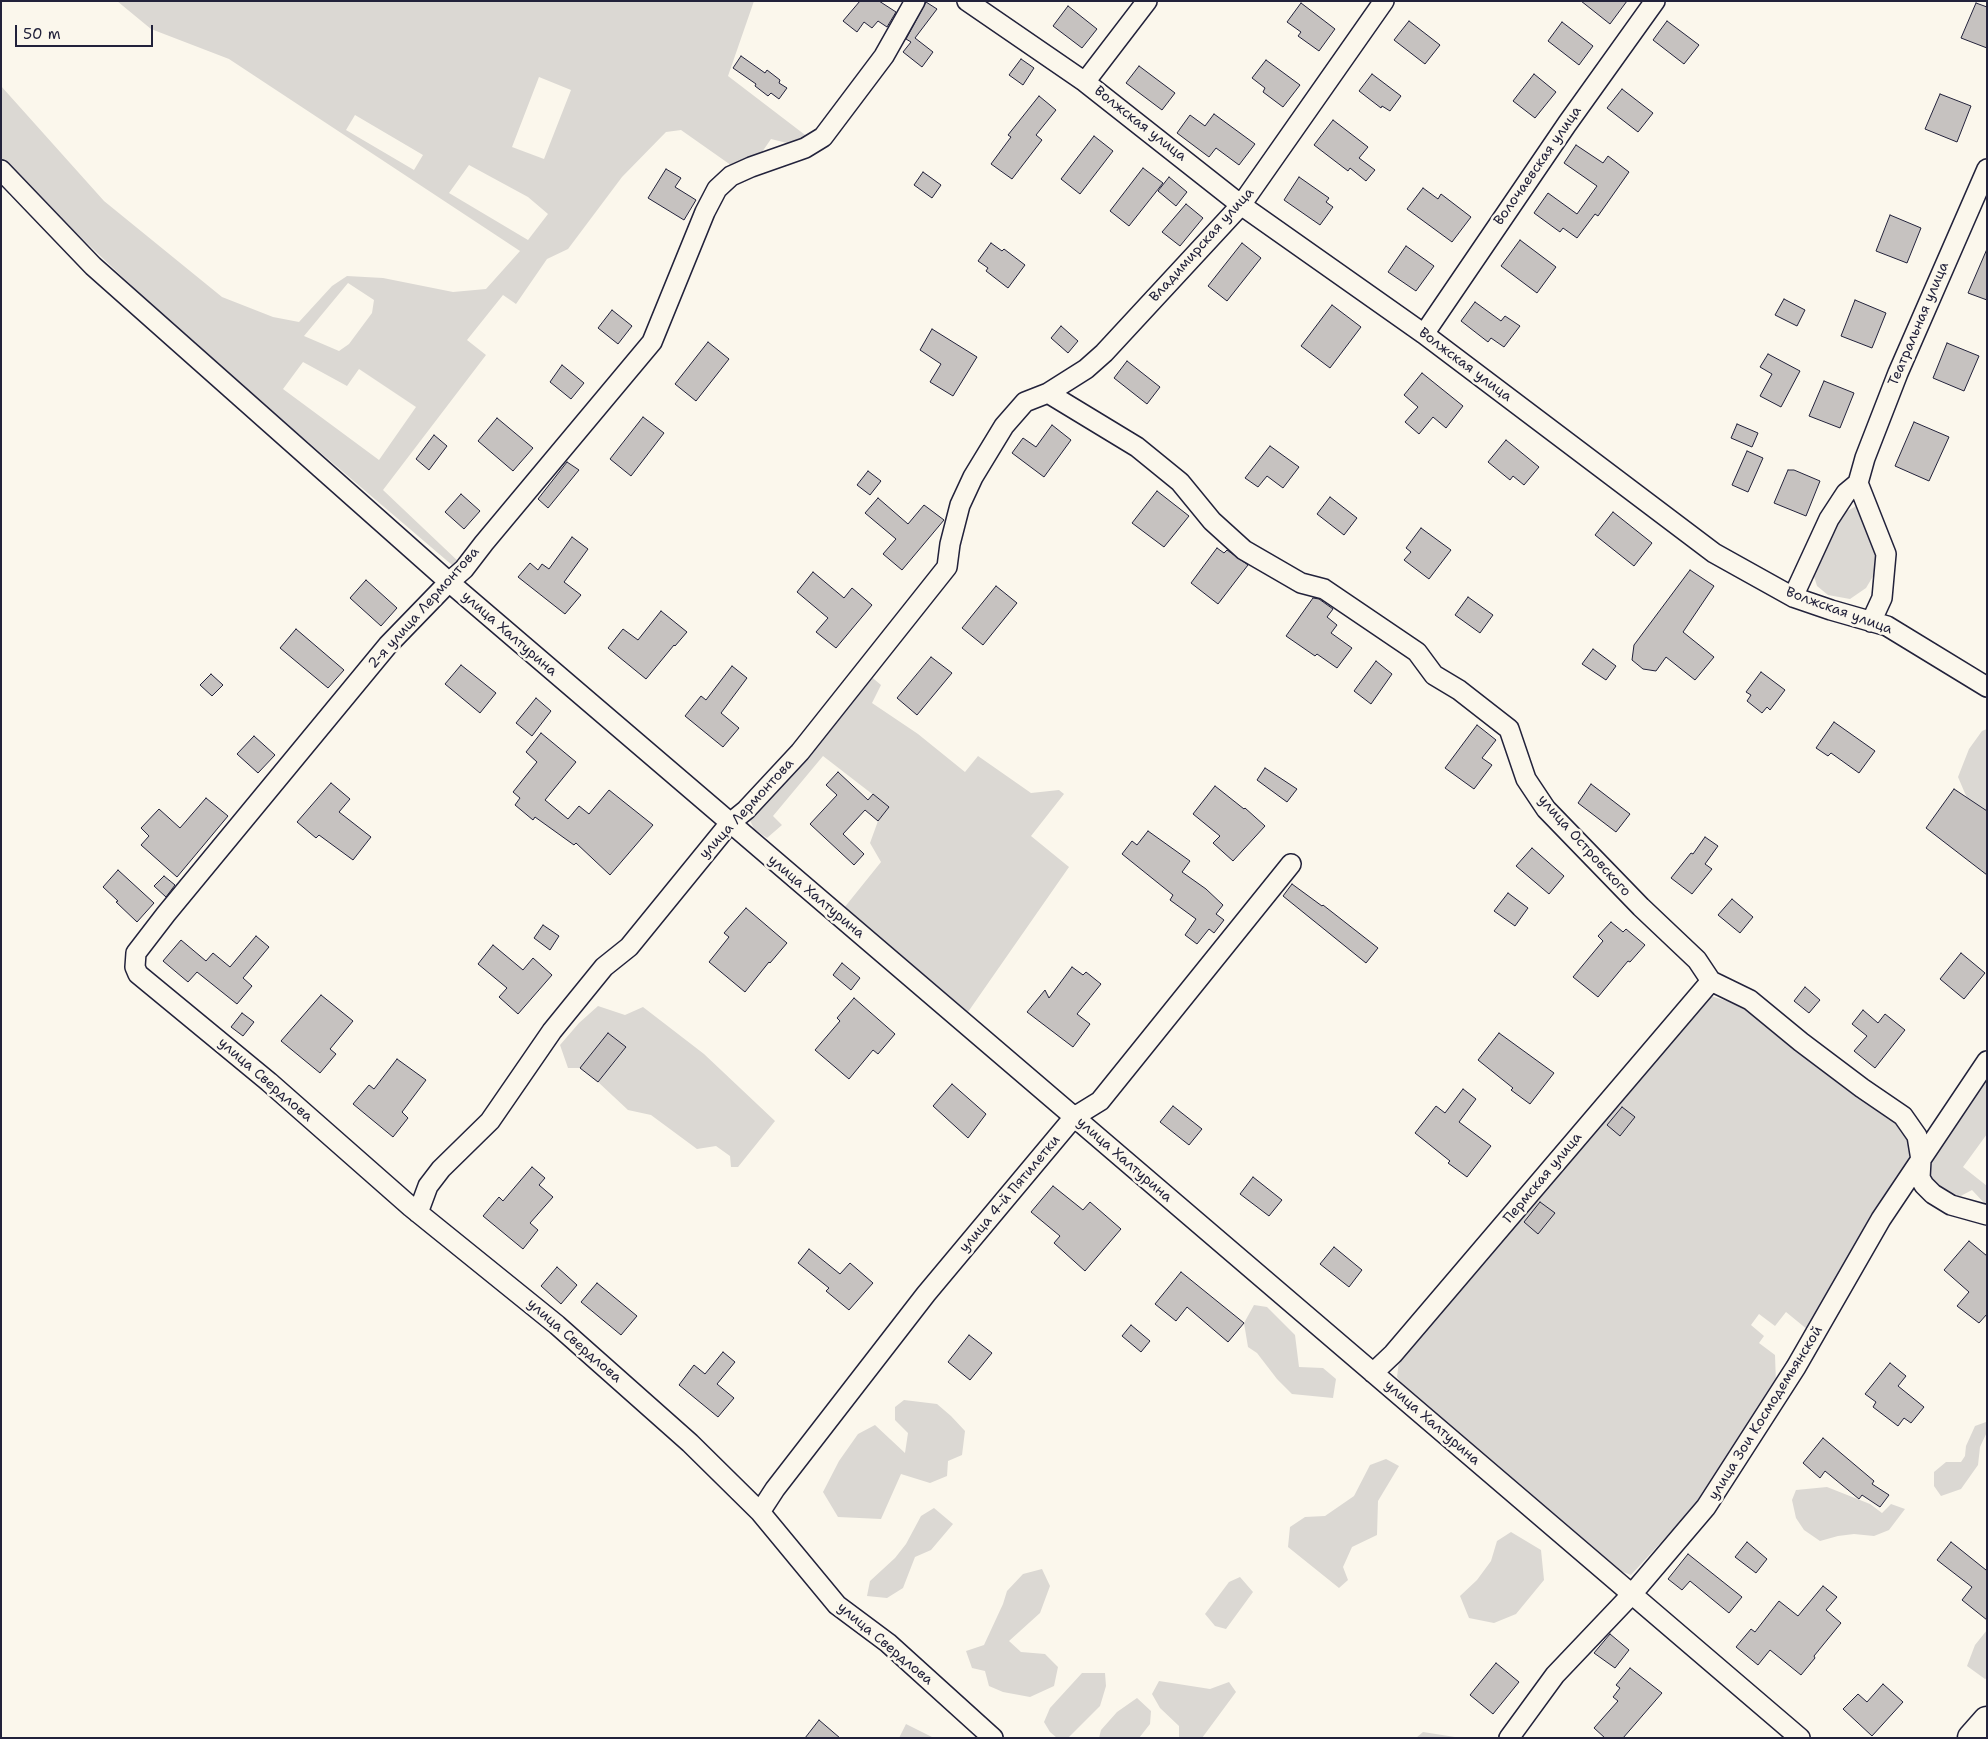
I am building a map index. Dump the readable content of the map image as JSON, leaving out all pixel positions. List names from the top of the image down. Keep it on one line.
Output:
{"streets":{"street":["Волжская улица","Волочаевская улица","Владимирская улица","Театральная улица","2-я улица Лермонтова","улица Халтурина","улица Лермонтова","улица Островского","улица Свердлова","Пермская улица","улица 4-й Пятилетки","улица Зои Космодемьянской"]},"crossings":[["Волжская улица","Волочаевская улица"],["Волжская улица","Владимирская улица"],["Волжская улица","Театральная улица"],["Владимирская улица","улица Лермонтова"],["Владимирская улица","улица Островского"],["2-я улица Лермонтова","улица Халтурина"],["2-я улица Лермонтова","улица Свердлова"],["улица Халтурина","улица Лермонтова"],["улица Халтурина","Пермская улица"],["улица Халтурина","улица 4-й Пятилетки"],["улица Халтурина","улица Зои Космодемьянской"],["улица Лермонтова","улица Островского"],["улица Лермонтова","улица Свердлова"],["улица Островского","Пермская улица"],["улица Свердлова","улица 4-й Пятилетки"]],"scale_bar":"50 m"}
